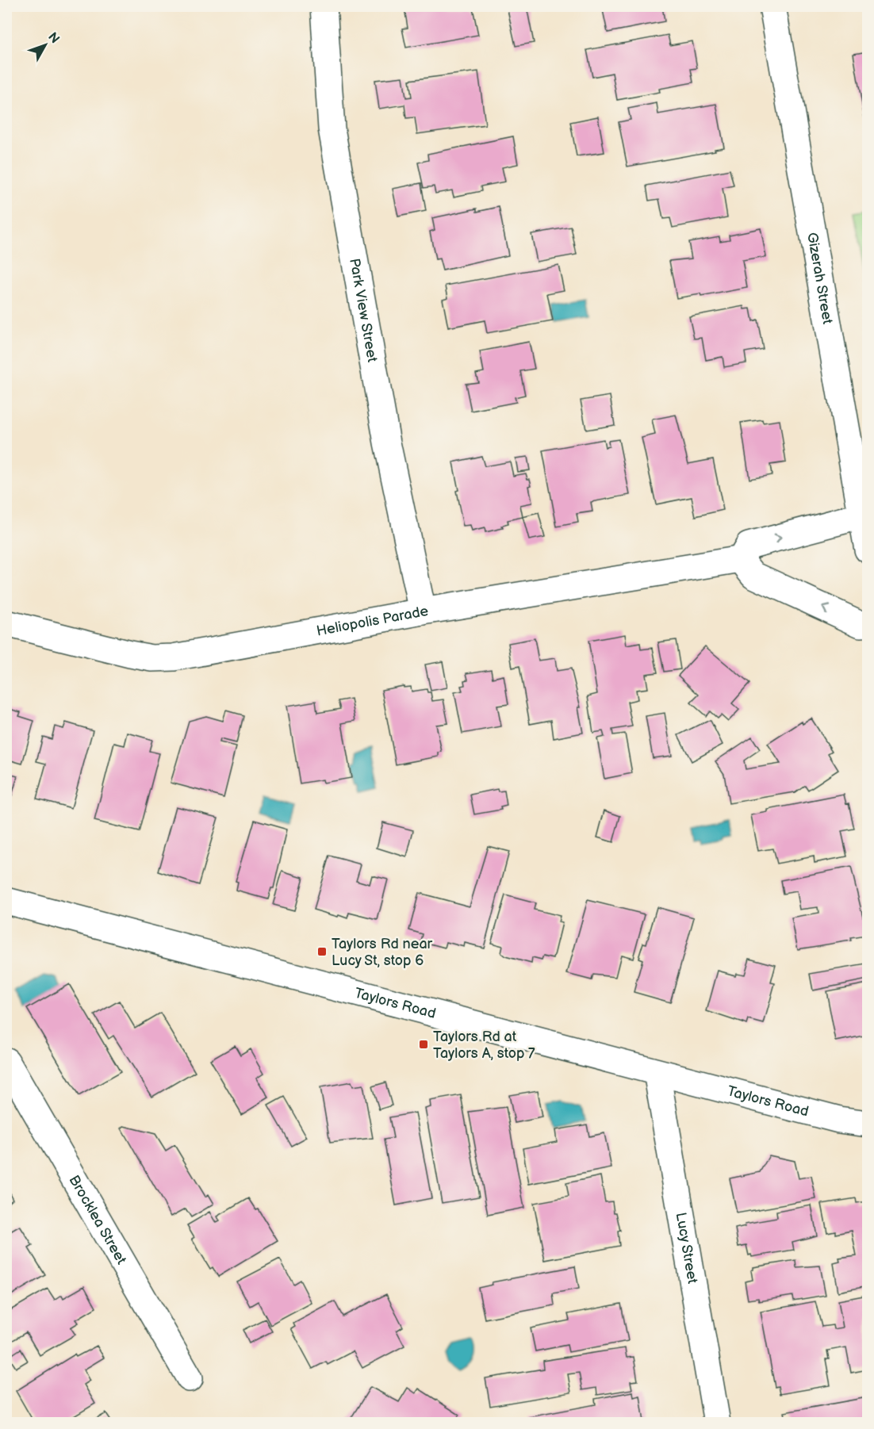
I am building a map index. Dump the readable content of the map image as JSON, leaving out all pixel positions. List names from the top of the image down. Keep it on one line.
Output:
{"streets":{"street":["Gizerah Street","Park View Street","Heliopolis Parade","Taylors Road","Brocklea Street","Lucy Street"]},"crossings":[["Park View Street","Heliopolis Parade"],["Taylors Road","Lucy Street"]],"places":{"transit":["Taylors Rd near Lucy St, stop 6","Taylors Rd at Taylors A, stop 7"]},"north":"top right"}
